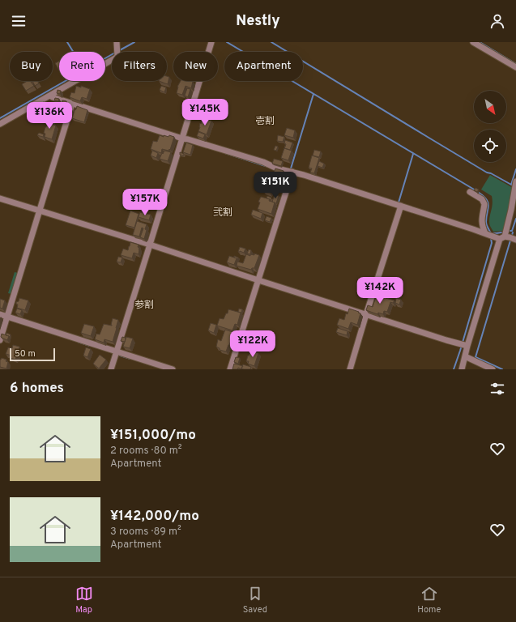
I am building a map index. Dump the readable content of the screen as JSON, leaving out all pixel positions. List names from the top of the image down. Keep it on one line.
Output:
{"districts":["壱割","弐割","参割"],"scale_bar":"50 m","north":"bottom right","page":{"header":"Nestly","chip":["Buy","Rent","Filters","New","Apartment"],"price":["¥145K","¥136K","¥151K","¥157K","¥142K","¥122K"],"scale":"50 m","heading":"6 homes","list":[{"name":"¥151,000/mo","note":"2 rooms · 80 m² · Apartment"},{"name":"¥142,000/mo","note":"3 rooms · 89 m² · Apartment"}],"tabs":["Map","Saved","Home"]}}
